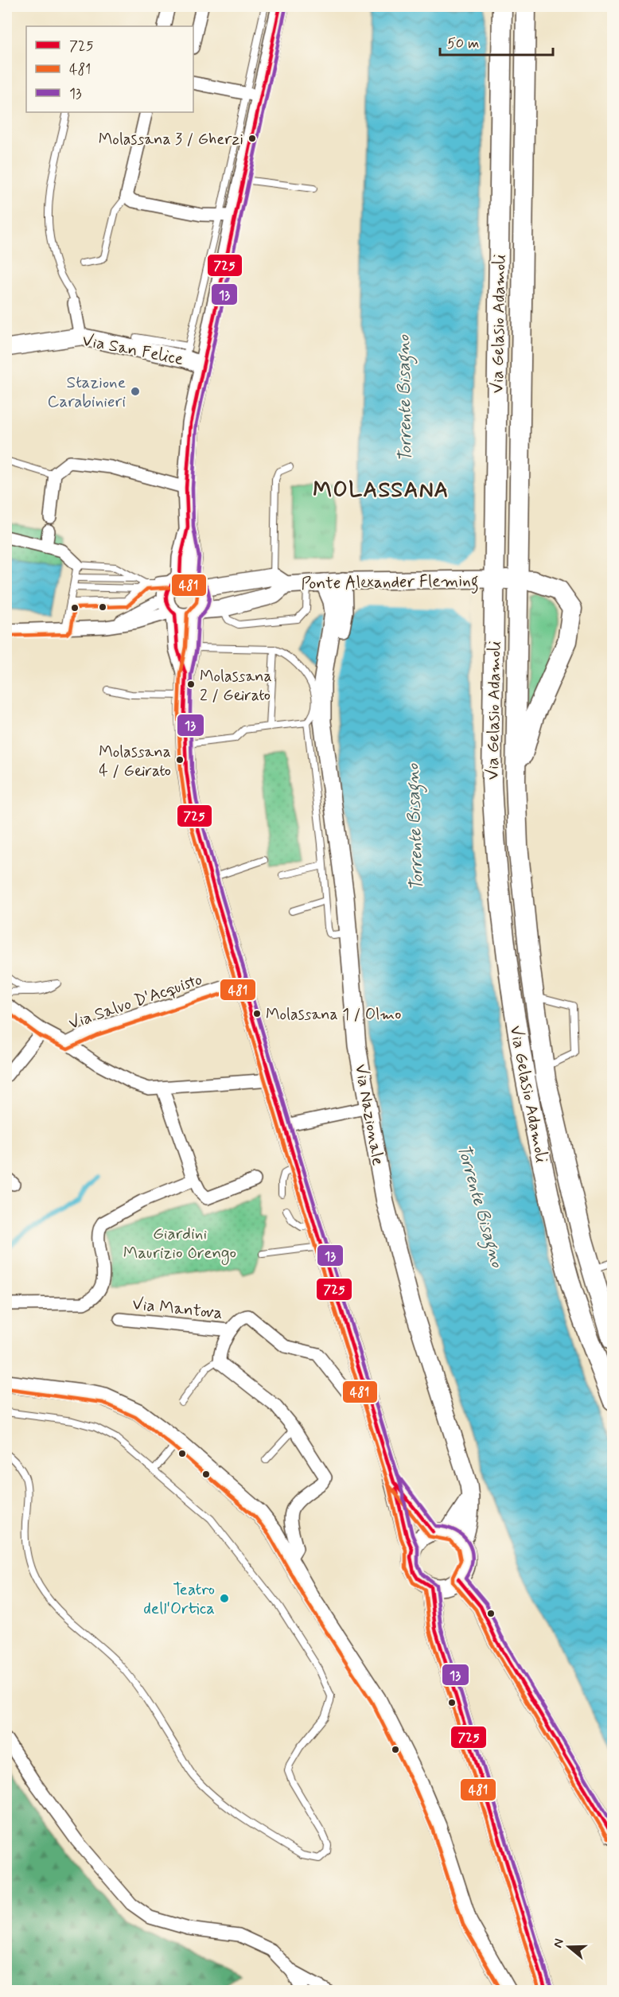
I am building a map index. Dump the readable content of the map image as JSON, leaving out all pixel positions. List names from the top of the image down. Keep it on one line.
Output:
{"streets":{"main road":["Via Gelasio Adamoli","Via San Felice","Ponte Alexander Fleming","Via Nazionale"],"street":["Via Salvo D'Acquisto","Via Mantova"]},"crossings":[["Via Gelasio Adamoli","Ponte Alexander Fleming"],["Ponte Alexander Fleming","Via Nazionale"]],"districts":["MOLASSANA"],"water":["Torrente Bisagno"],"parks":["Giardini Maurizio Orengo"],"places":["Molassana 3 / Gherzi","Stazione Carabinieri","Molassana 2 / Geirato","Molassana 4 / Geirato","Molassana 1 / Olmo","Teatro dell'Ortica"],"lines":["transit line 725","transit line 13","transit line 481"],"legend":["725","481","13"],"scale_bar":"50 m","north":"left"}
